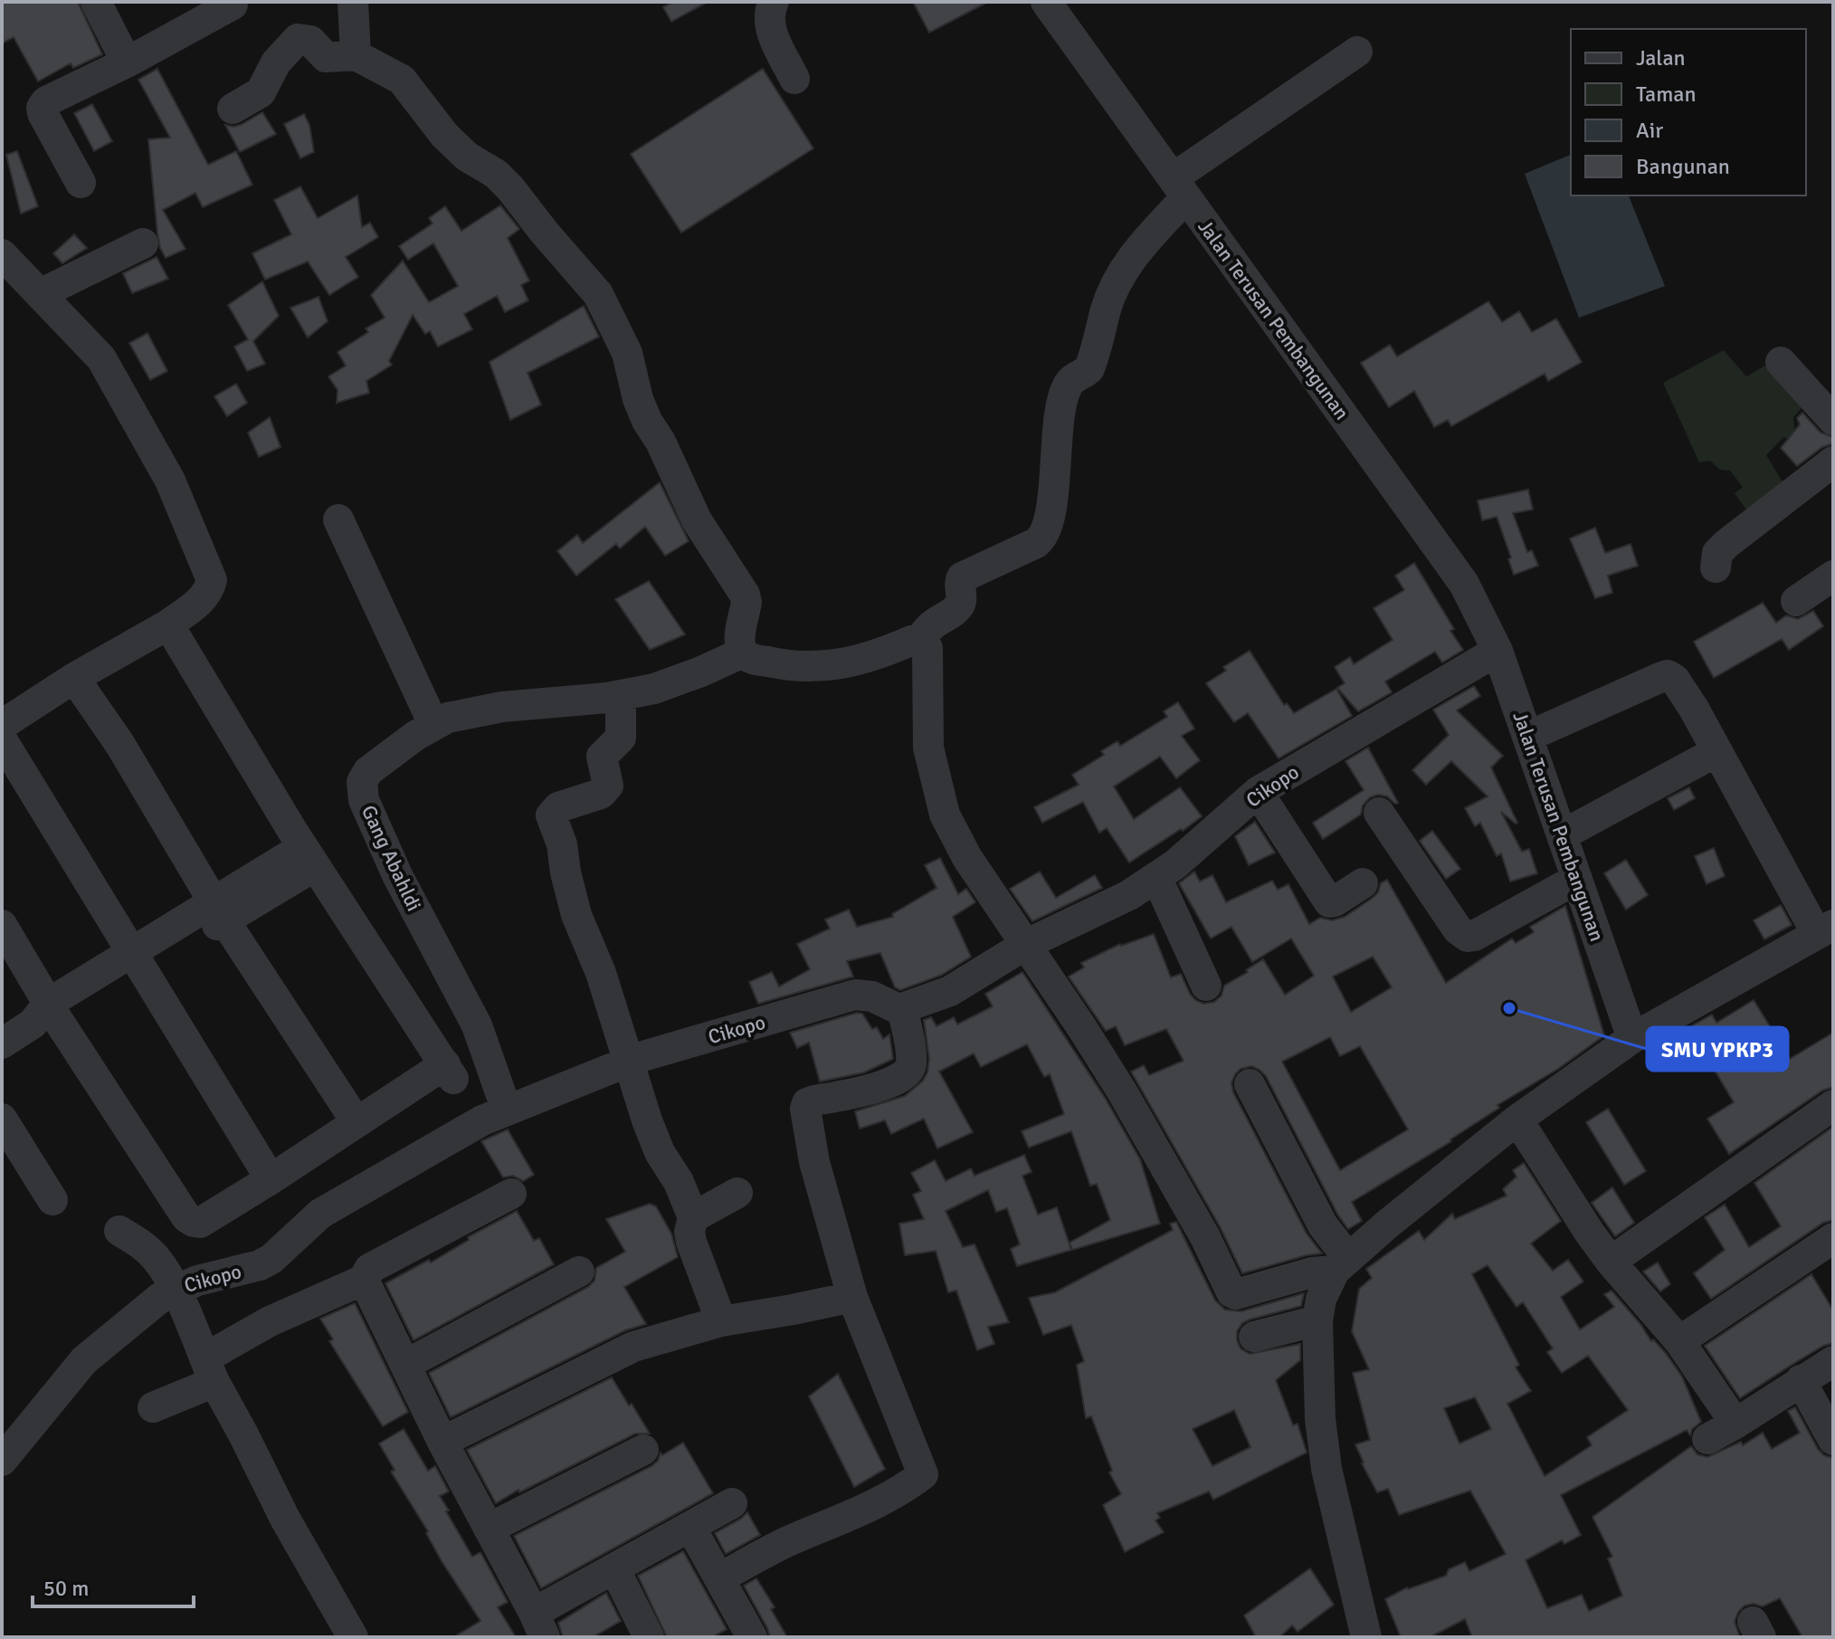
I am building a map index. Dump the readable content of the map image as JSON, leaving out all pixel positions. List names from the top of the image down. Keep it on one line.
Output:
{"streets":{"street":["Jalan Terusan Pembangunan","Cikopo","Gang Abahldi"]},"crossings":[["Jalan Terusan Pembangunan","Cikopo"],["Cikopo","Gang Abahldi"]],"places":["SMU YPKP3"],"legend":["Jalan","Taman","Air","Bangunan"],"scale_bar":"50 m"}
